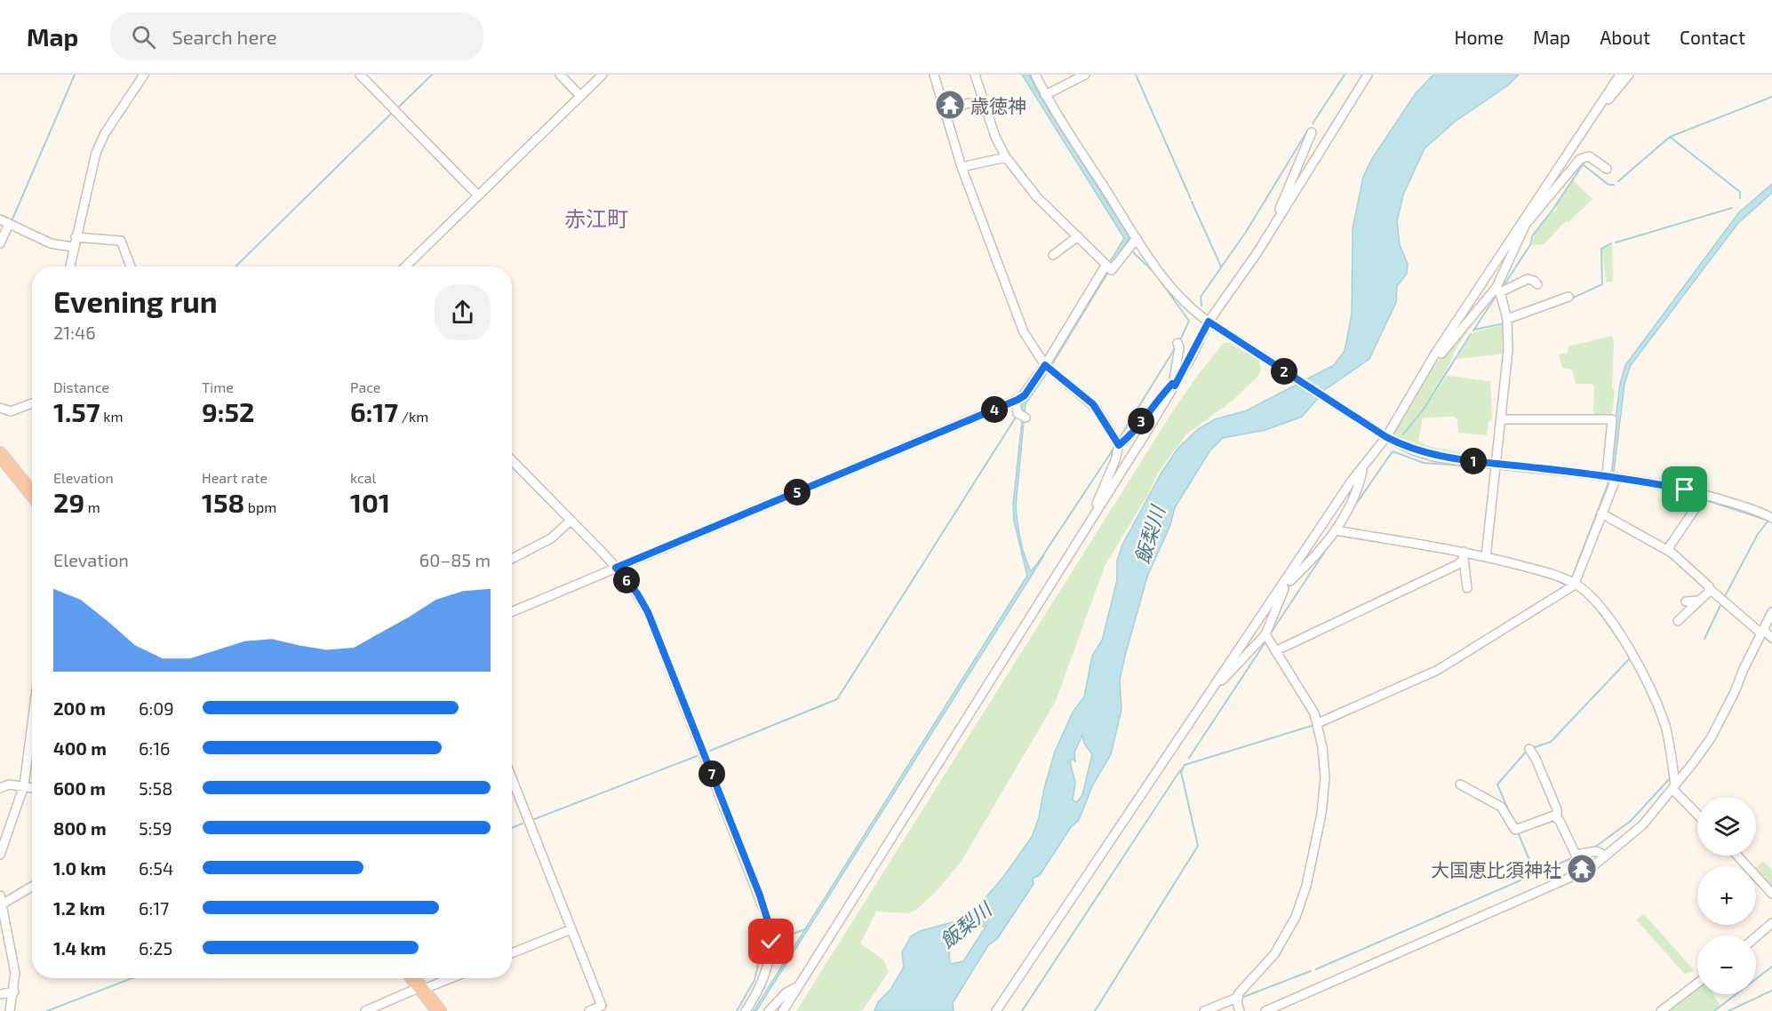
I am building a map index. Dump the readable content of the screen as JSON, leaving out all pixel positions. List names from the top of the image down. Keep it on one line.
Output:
{"districts":["赤江町"],"water":["飯梨川"],"places":{"temple":["歳徳神","大国恵比須神社"]},"page":{"header":"Map","search":"Search here","nav":["Home","Map","About","Contact"],"heading":["Evening run","21:46"],"stats":[["Distance","1.57 km"],["Time","9:52"],["Pace","6:17 /km"],["Elevation","29 m"],["Heart rate","158 bpm"],["kcal","101"]],"pins":["2","4","3","1","5","6","7"],"chart":["Elevation","60–85 m"],"list":[{"name":"200 m","note":"6:09"},{"name":"400 m","note":"6:16"},{"name":"600 m","note":"5:58"},{"name":"800 m","note":"5:59"},{"name":"1.0 km","note":"6:54"},{"name":"1.2 km","note":"6:17"},{"name":"1.4 km","note":"6:25"}],"map_buttons":["+","−"]}}
